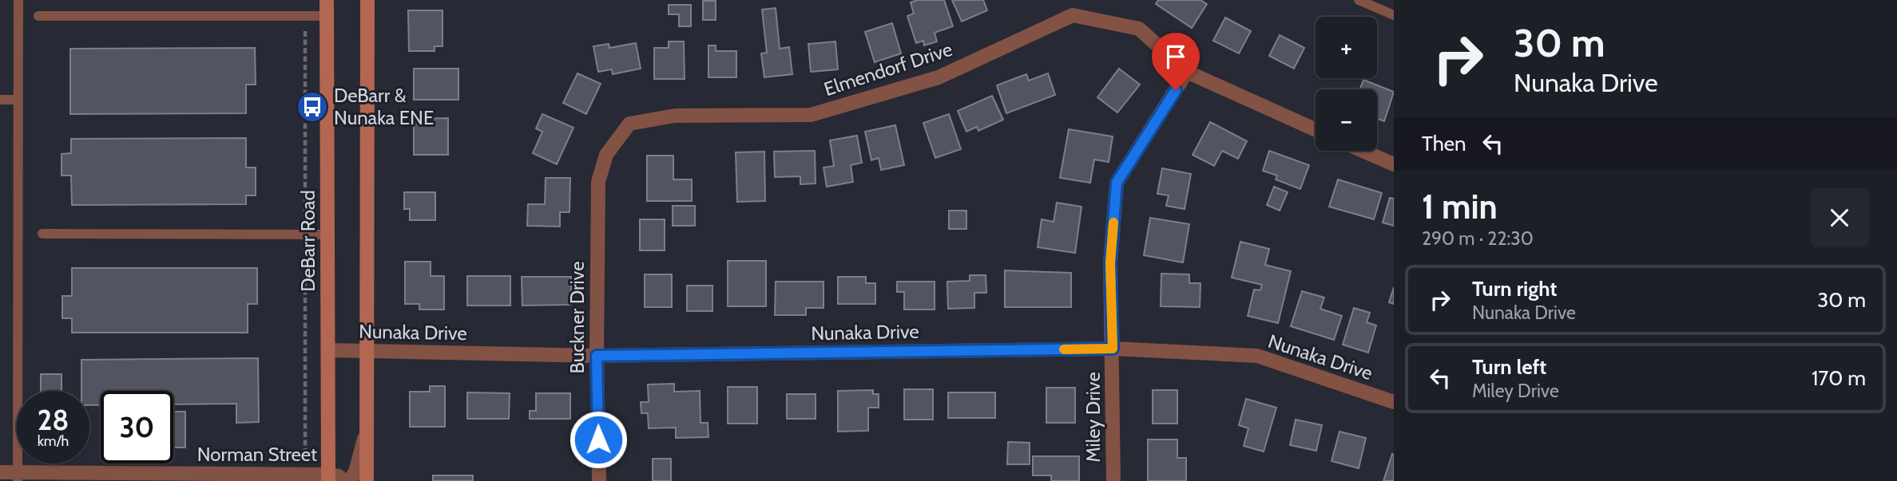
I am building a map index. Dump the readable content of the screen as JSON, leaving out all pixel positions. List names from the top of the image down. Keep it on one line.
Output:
{"streets":{"main road":["DeBarr Road"],"street":["Elmendorf Drive","Buckner Drive","Nunaka Drive","Miley Drive","Norman Street"]},"crossings":[["Elmendorf Drive","Buckner Drive"],["Elmendorf Drive","Miley Drive"],["DeBarr Road","Nunaka Drive"],["DeBarr Road","Norman Street"],["Buckner Drive","Nunaka Drive"],["Nunaka Drive","Miley Drive"]],"places":{"bus stop":["DeBarr & Nunaka ENE"]},"page":{"turn":["30 m","Nunaka Drive"],"map_buttons":["+","−"],"then":"Then","heading":["1 min","290 m · 22:30"],"list":[{"name":"Turn right","note":"Nunaka Drive","value":"30 m"},{"name":"Turn left","note":"Miley Drive","value":"170 m"}],"speed":"28 km/h","limit":"30"}}
